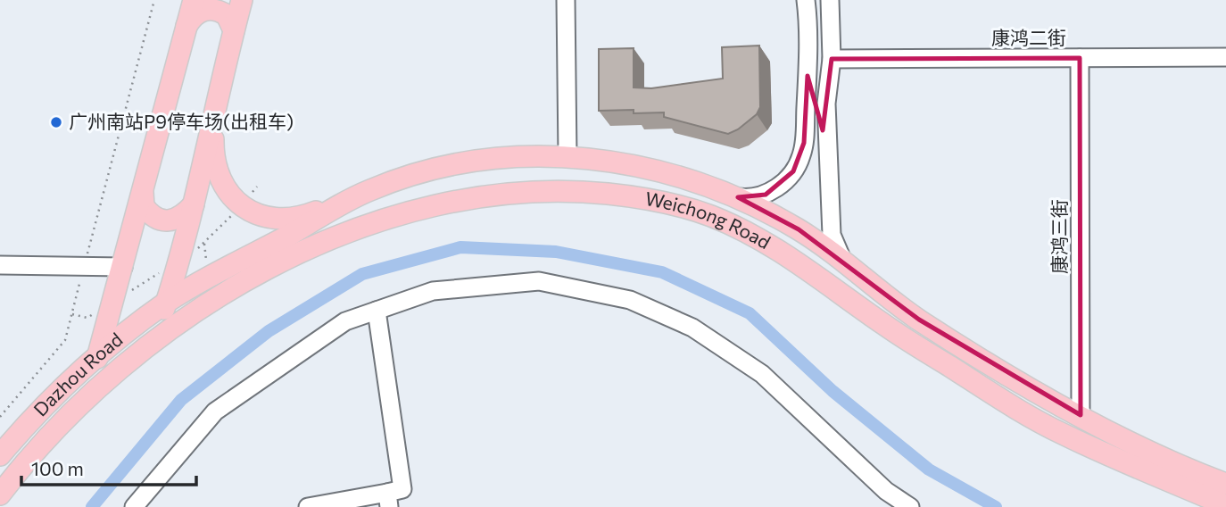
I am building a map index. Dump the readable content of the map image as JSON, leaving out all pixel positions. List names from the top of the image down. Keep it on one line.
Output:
{"streets":{"main road":["Weichong Road","Dazhou Road"],"street":["康鸿二街","康鸿三街"]},"crossings":[["康鸿二街","康鸿三街"],["Weichong Road","康鸿三街"],["Weichong Road","Dazhou Road"]],"places":["广州南站P9停车场(出租车)"],"scale_bar":"100 m"}
